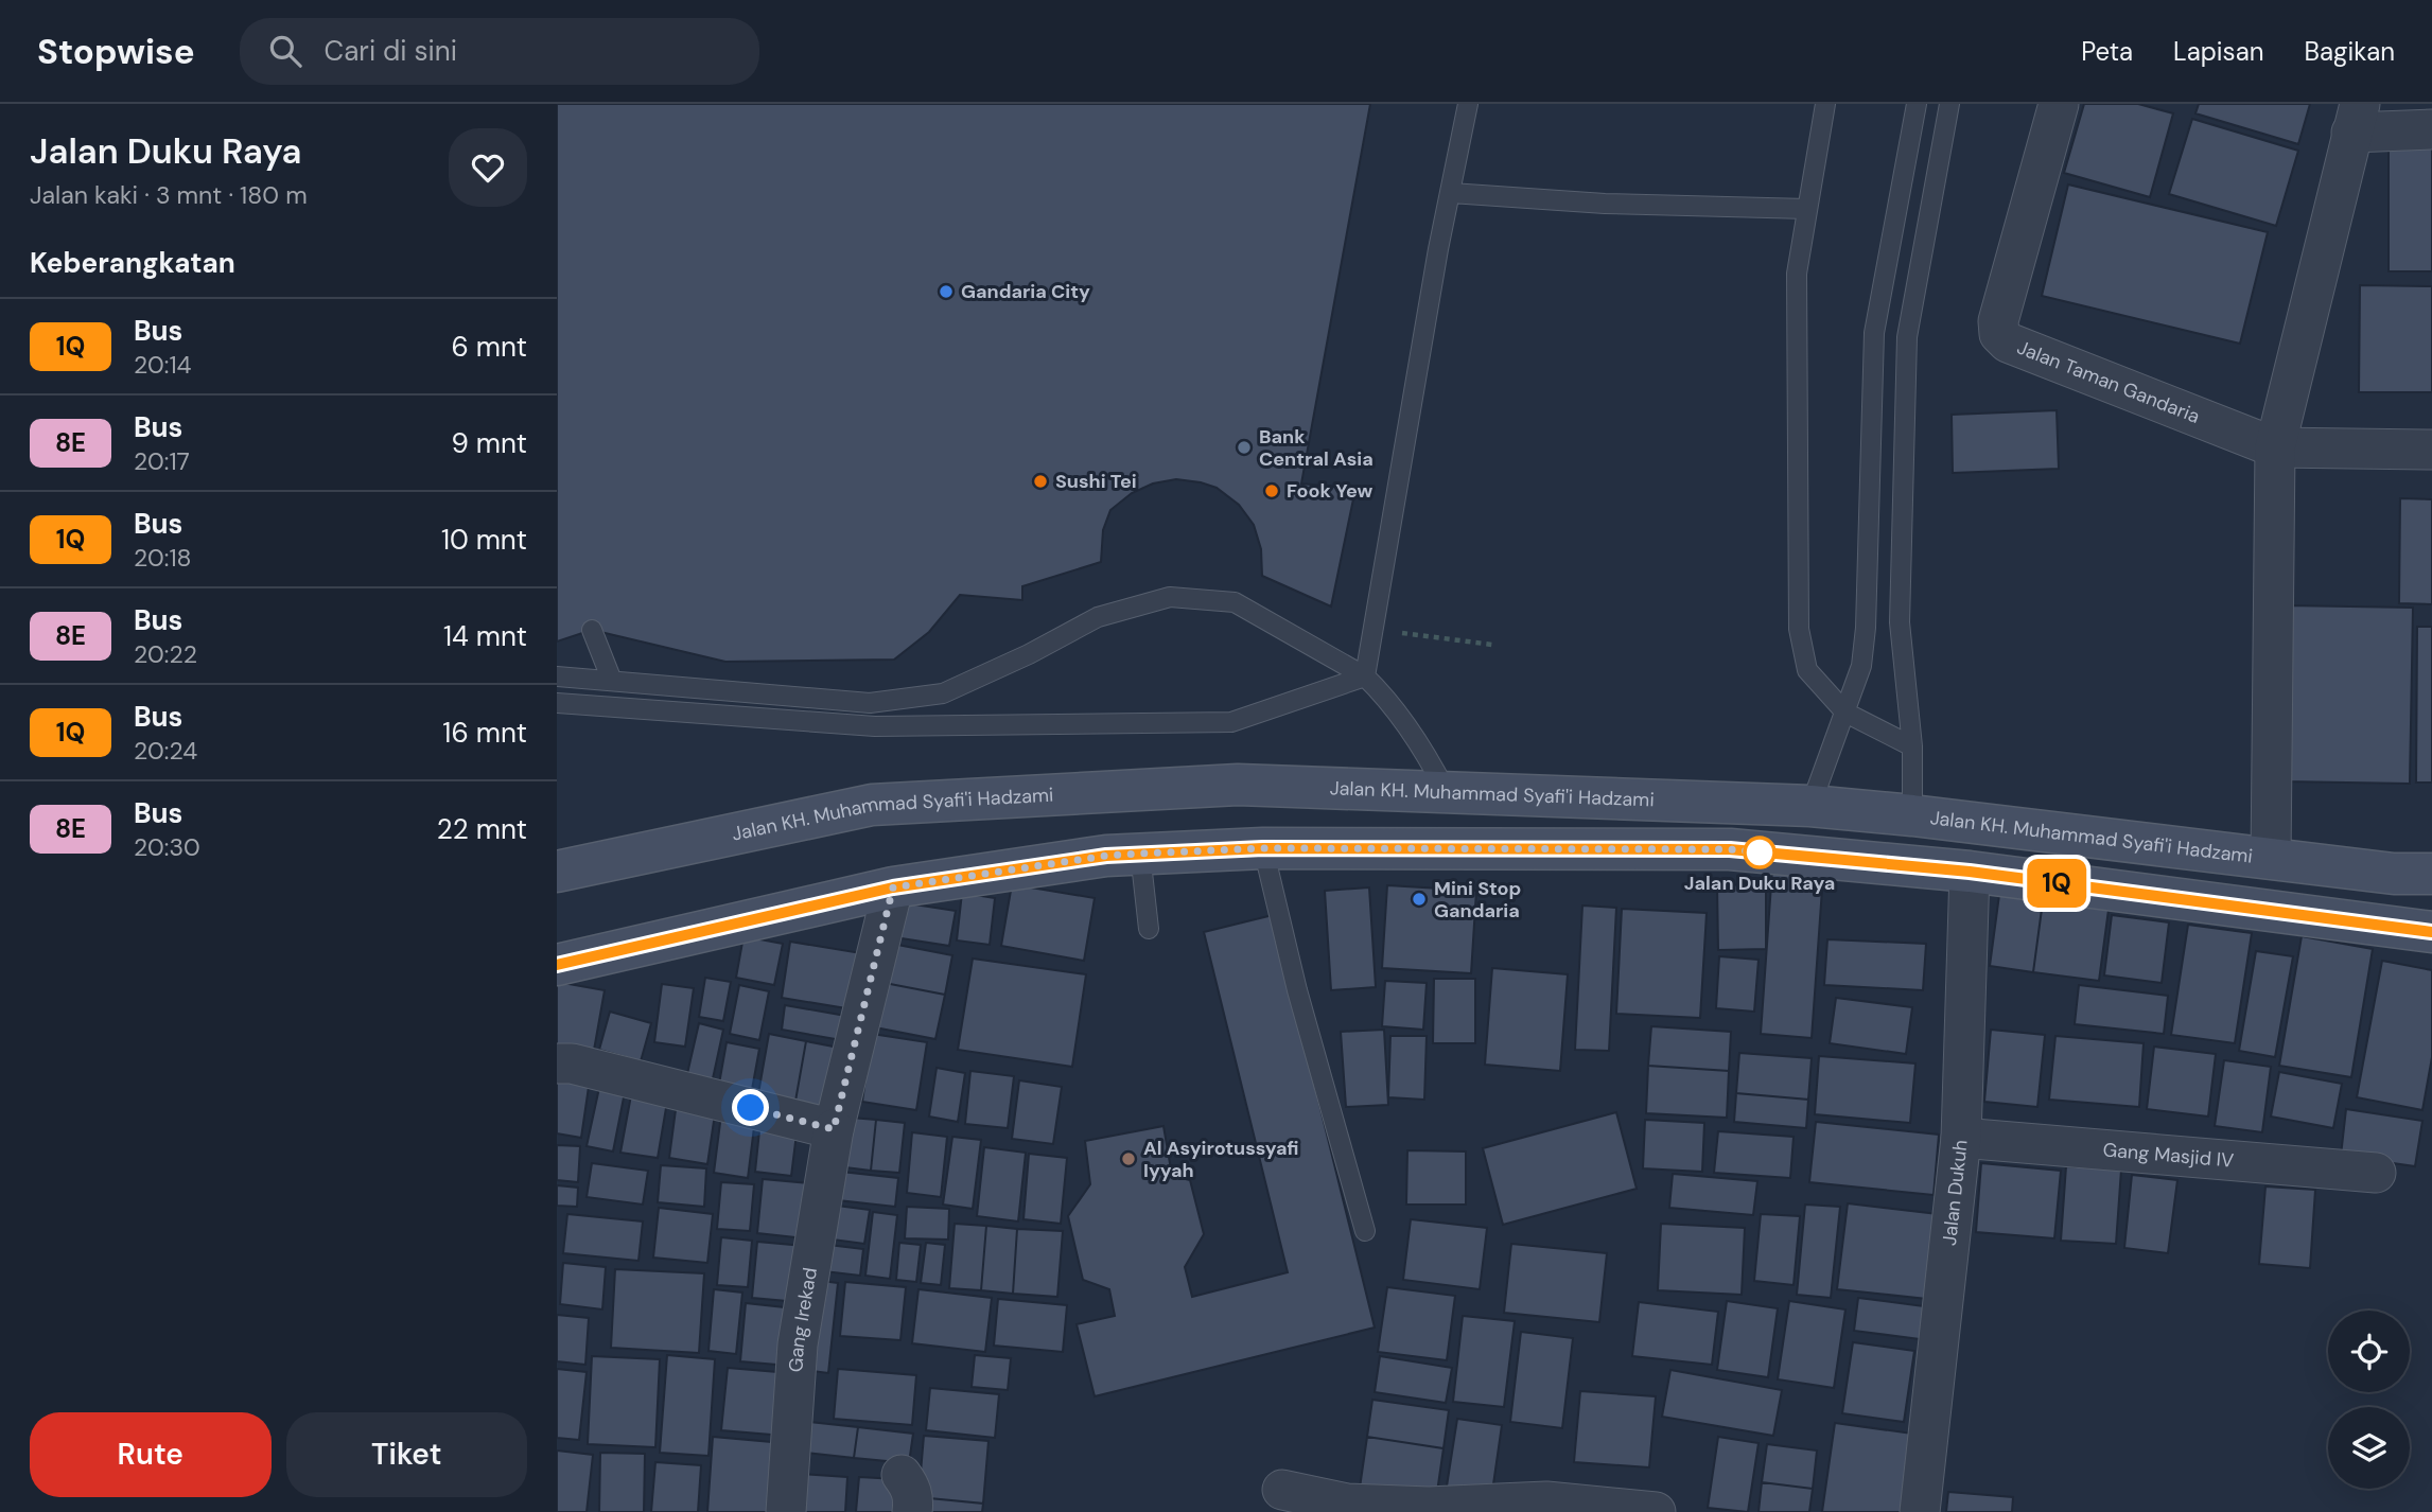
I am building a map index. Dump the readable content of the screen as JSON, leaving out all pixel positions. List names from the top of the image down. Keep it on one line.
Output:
{"streets":{"main road":["Jalan KH. Muhammad Syafi'i Hadzami"],"street":["Jalan Taman Gandaria","Gang Masjid IV","Jalan Dukuh","Gang Irekad"]},"crossings":[["Gang Masjid IV","Jalan Dukuh"]],"places":["Gandaria City","Bank Central Asia","Sushi Tei","Fook Yew","Jalan Duku Raya","Mini Stop Gandaria","Al Asyirotussyafi Iyyah"],"lines":["bus line 1Q"],"page":{"header":"Stopwise","search":"Cari di sini","nav":["Peta","Lapisan","Bagikan"],"heading":[["Jalan Duku Raya","Jalan kaki · 3 mnt · 180 m"],"Keberangkatan"],"on_map":"1Q","list":[{"mark":"1Q","name":"Bus","note":"20:14","value":"6 mnt"},{"mark":"8E","name":"Bus","note":"20:17","value":"9 mnt"},{"mark":"1Q","name":"Bus","note":"20:18","value":"10 mnt"},{"mark":"8E","name":"Bus","note":"20:22","value":"14 mnt"},{"mark":"1Q","name":"Bus","note":"20:24","value":"16 mnt"},{"mark":"8E","name":"Bus","note":"20:30","value":"22 mnt"}],"buttons":["Rute","Tiket"]}}
